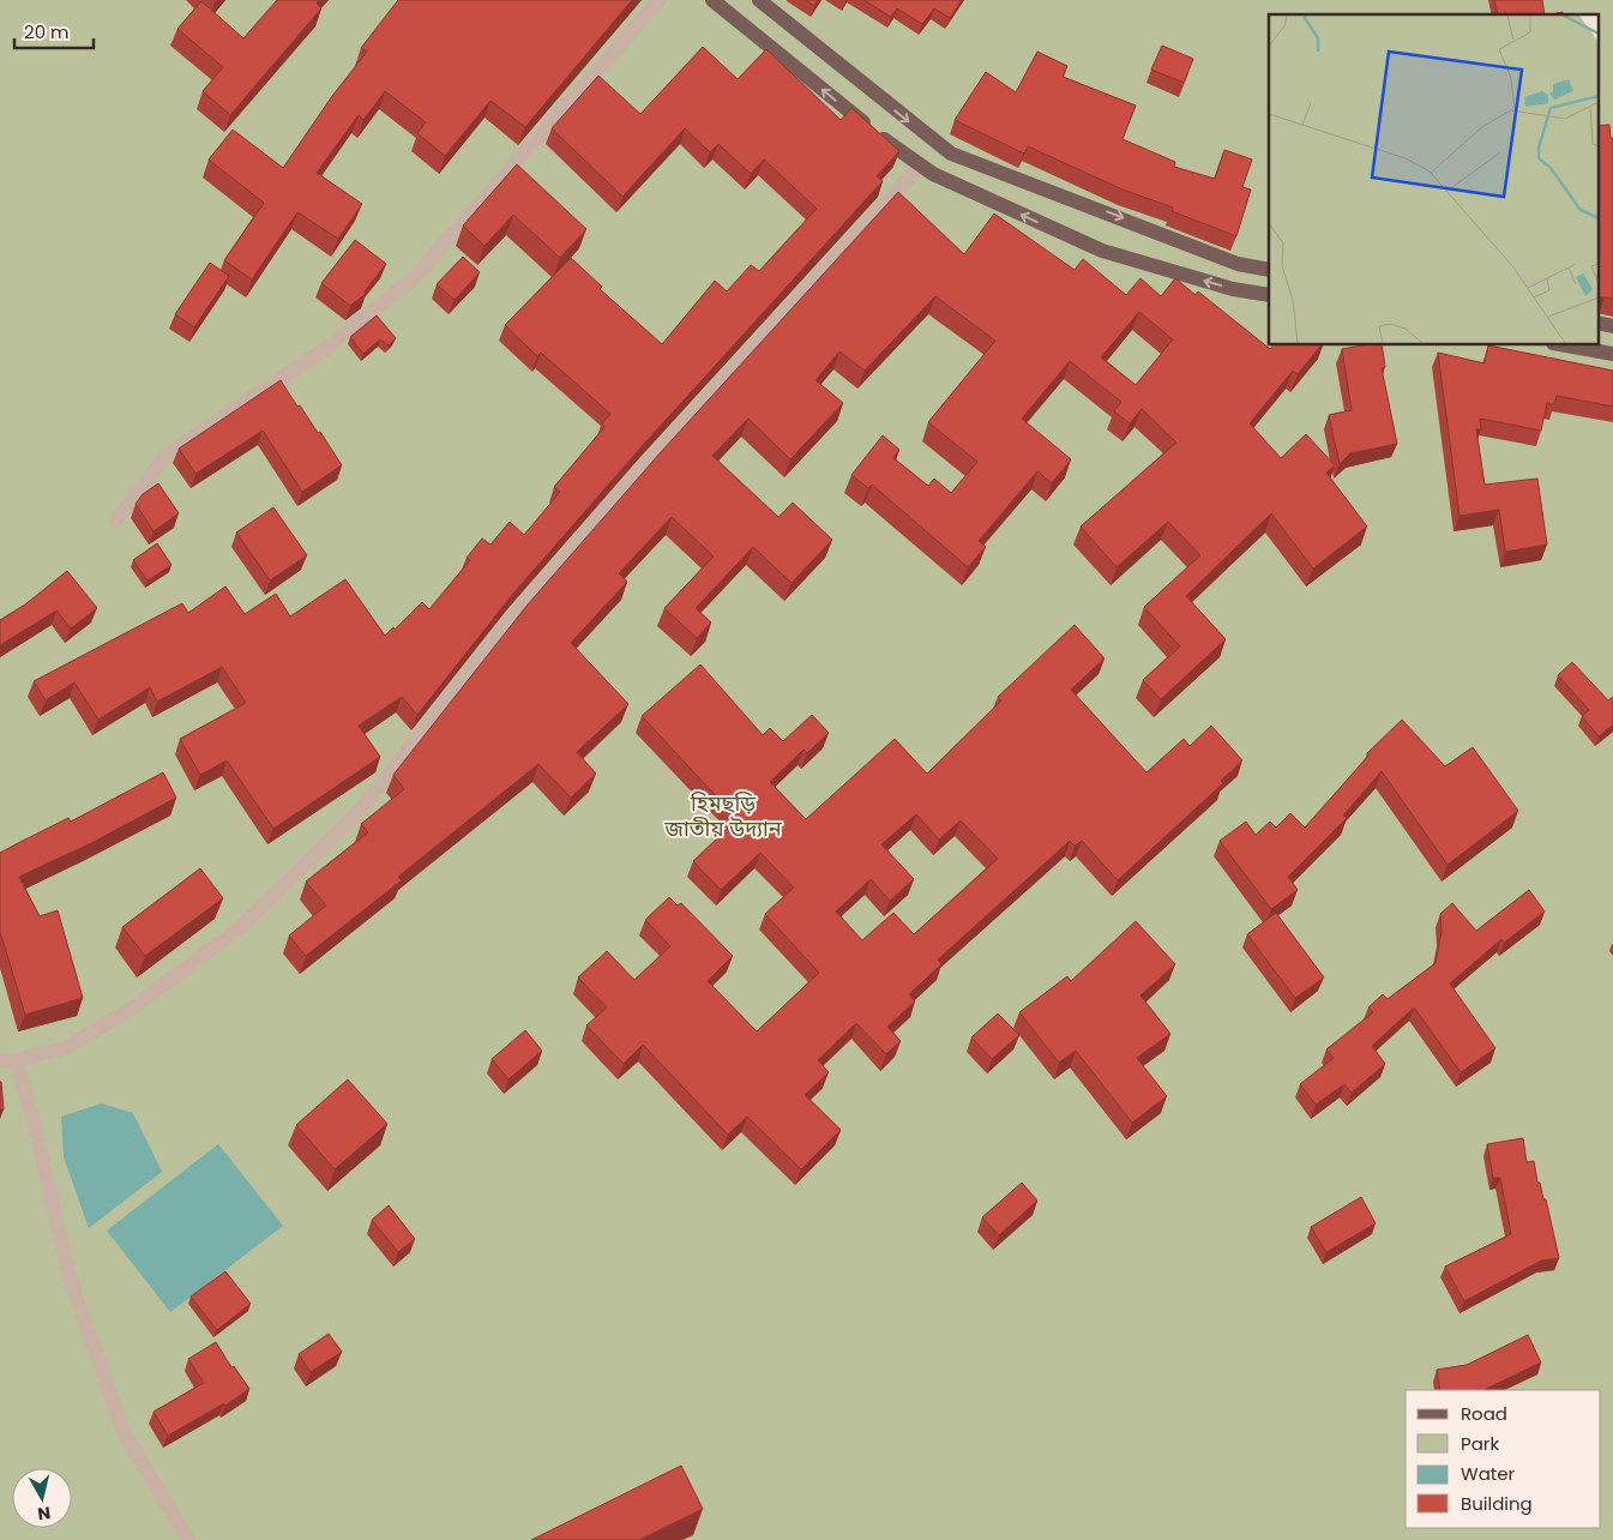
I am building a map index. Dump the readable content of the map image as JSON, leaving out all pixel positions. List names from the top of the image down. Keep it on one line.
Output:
{"parks":["হিমছড়ি জাতীয় উদ্যান"],"legend":["Road","Park","Water","Building"],"scale_bar":"20 m","north":"bottom"}
